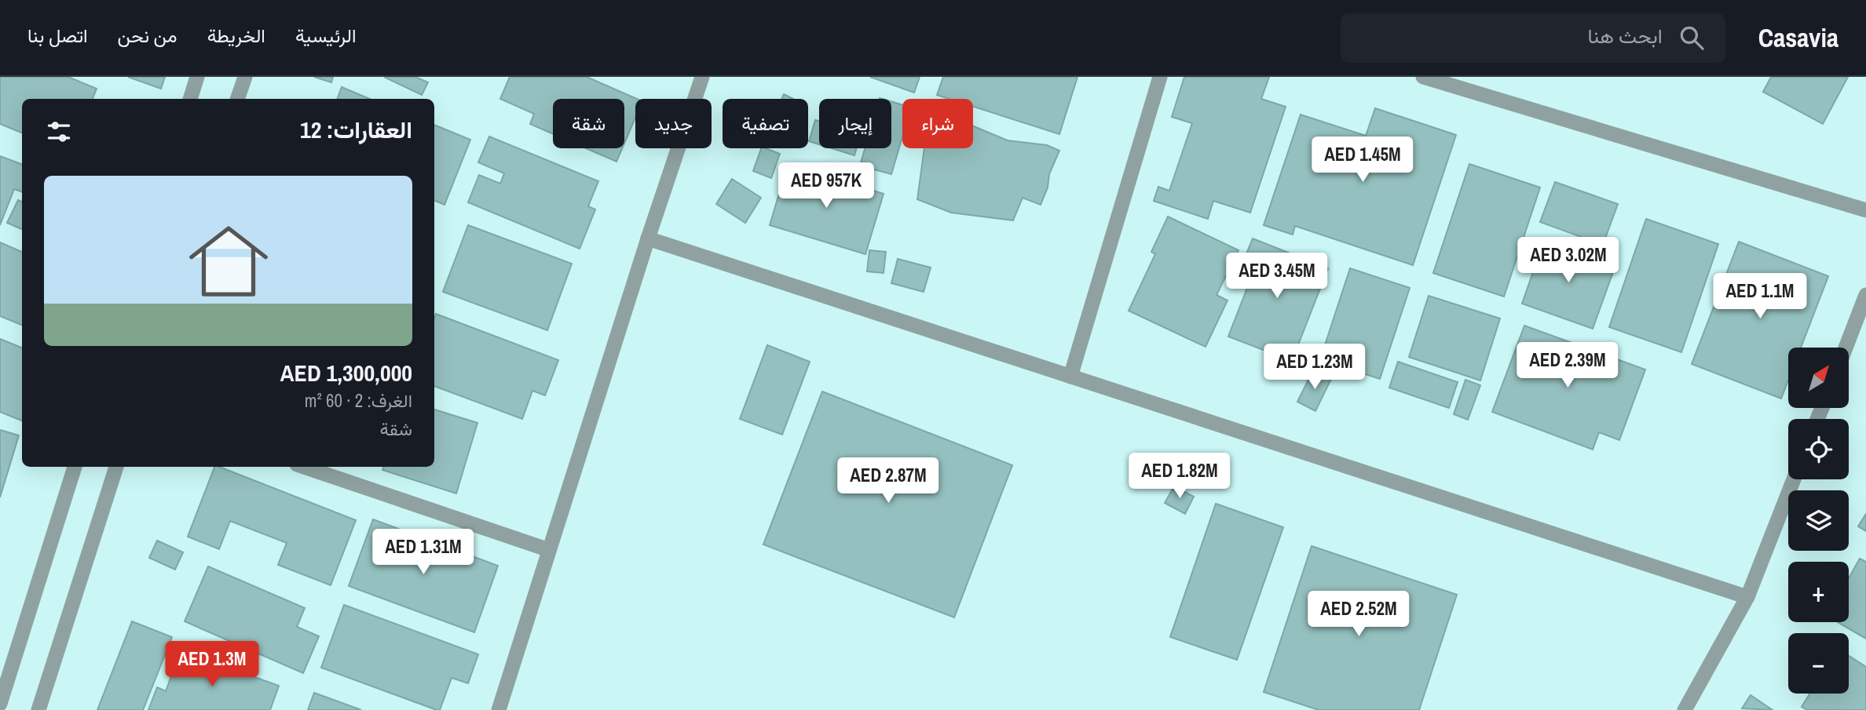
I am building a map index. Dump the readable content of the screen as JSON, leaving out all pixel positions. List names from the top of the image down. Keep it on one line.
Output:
{"north":"top right","page":{"header":"Casavia","search":"ابحث هنا","nav":["الرئيسية","الخريطة","من نحن","اتصل بنا"],"chip":["شراء","إيجار","تصفية","جديد","شقة"],"heading":"العقارات: 12","price":["AED 1.45M","AED 957K","AED 3.02M","AED 3.45M","AED 1.1M","AED 2.39M","AED 1.23M","AED 1.82M","AED 2.87M","AED 1.31M","AED 2.52M","AED 1.3M"],"list":[{"name":"AED 1,300,000","note":"الغرف: 2 · 60 m² · شقة"}],"map_buttons":["+","−"]}}
